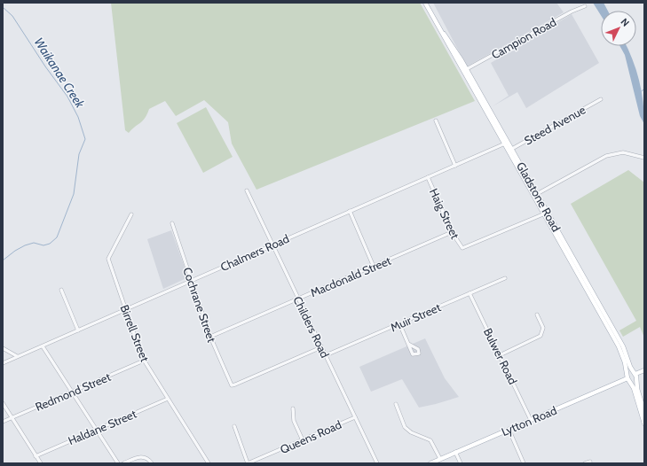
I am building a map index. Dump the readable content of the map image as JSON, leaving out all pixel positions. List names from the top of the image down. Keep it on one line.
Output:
{"streets":{"main road":["Gladstone Road","Lytton Road"],"street":["Campion Road","Steed Avenue","Haig Street","Chalmers Road","Macdonald Street","Cochrane Street","Muir Street","Childers Road","Birrell Street","Bulwer Road","Redmond Street","Haldane Street","Queens Road"]},"crossings":[["Campion Road","Gladstone Road"],["Steed Avenue","Gladstone Road"],["Gladstone Road","Haig Street"],["Gladstone Road","Chalmers Road"],["Gladstone Road","Lytton Road"],["Haig Street","Chalmers Road"],["Haig Street","Macdonald Street"],["Chalmers Road","Cochrane Street"],["Chalmers Road","Childers Road"],["Chalmers Road","Birrell Street"],["Macdonald Street","Cochrane Street"],["Macdonald Street","Childers Road"],["Cochrane Street","Childers Road"],["Muir Street","Childers Road"],["Muir Street","Bulwer Road"],["Childers Road","Queens Road"],["Birrell Street","Redmond Street"],["Birrell Street","Haldane Street"],["Bulwer Road","Lytton Road"]],"water":["Waikanae Creek"],"north":"top right"}
